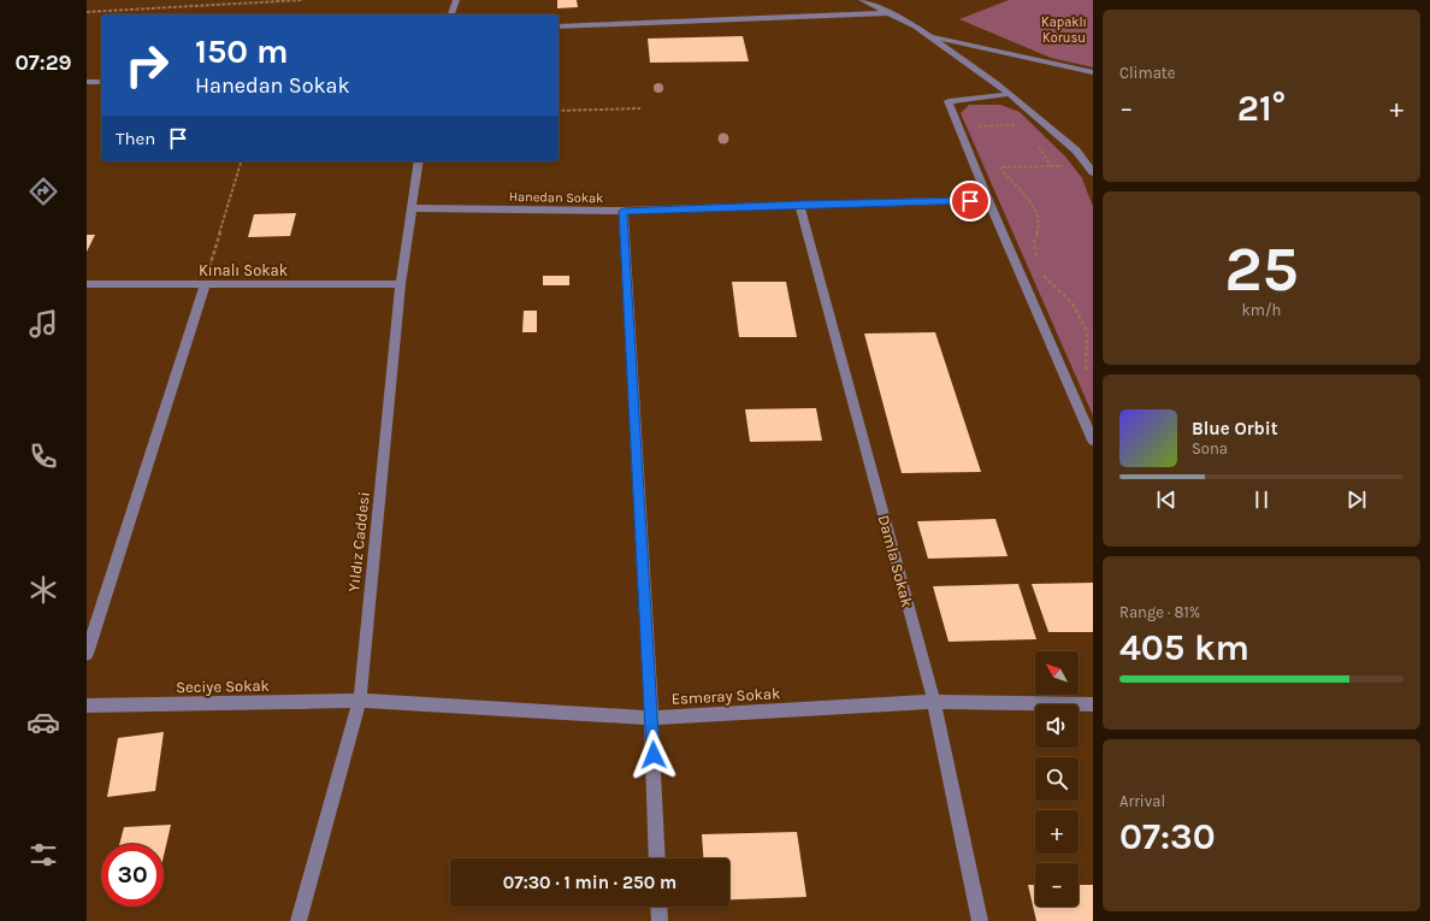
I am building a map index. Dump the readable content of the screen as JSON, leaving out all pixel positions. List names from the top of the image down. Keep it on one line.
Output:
{"streets":{"street":["Hanedan Sokak","Kınalı Sokak","Yıldız Caddesi","Damla Sokak","Seciye Sokak","Esmeray Sokak"]},"crossings":[["Hanedan Sokak","Yıldız Caddesi"],["Hanedan Sokak","Damla Sokak"],["Kınalı Sokak","Yıldız Caddesi"],["Yıldız Caddesi","Seciye Sokak"],["Yıldız Caddesi","Esmeray Sokak"],["Damla Sokak","Esmeray Sokak"],["Seciye Sokak","Esmeray Sokak"]],"parks":["Kapaklı Korusu"],"north":"top left","page":{"tabs":"07:29","tile":["Climate",["25","km/h"],["Range · 81%","405 km"],["Arrival","07:30"]],"turn":["150 m","Hanedan Sokak"],"heat":["−","21°","+"],"then":"Then","song":["Blue Orbit","Sona"],"map_buttons":["+","−"],"limit":"30","trip":"07:30 · 1 min · 250 m"}}
